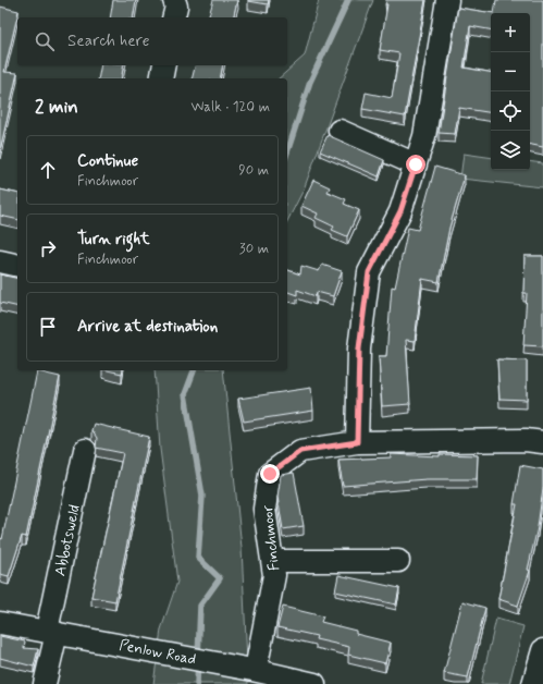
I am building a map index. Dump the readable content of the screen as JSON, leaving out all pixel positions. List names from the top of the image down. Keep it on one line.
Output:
{"streets":{"street":["Finchmoor","Abbotsweld","Penlow Road"]},"crossings":[["Finchmoor","Penlow Road"],["Abbotsweld","Penlow Road"]],"page":{"map_buttons":["+","−"],"search":"Search here","heading":["2 min","Walk · 120 m"],"list":[["Continue","Finchmoor","90 m"],["Turn right","Finchmoor","30 m"],"Arrive at destination"]}}
